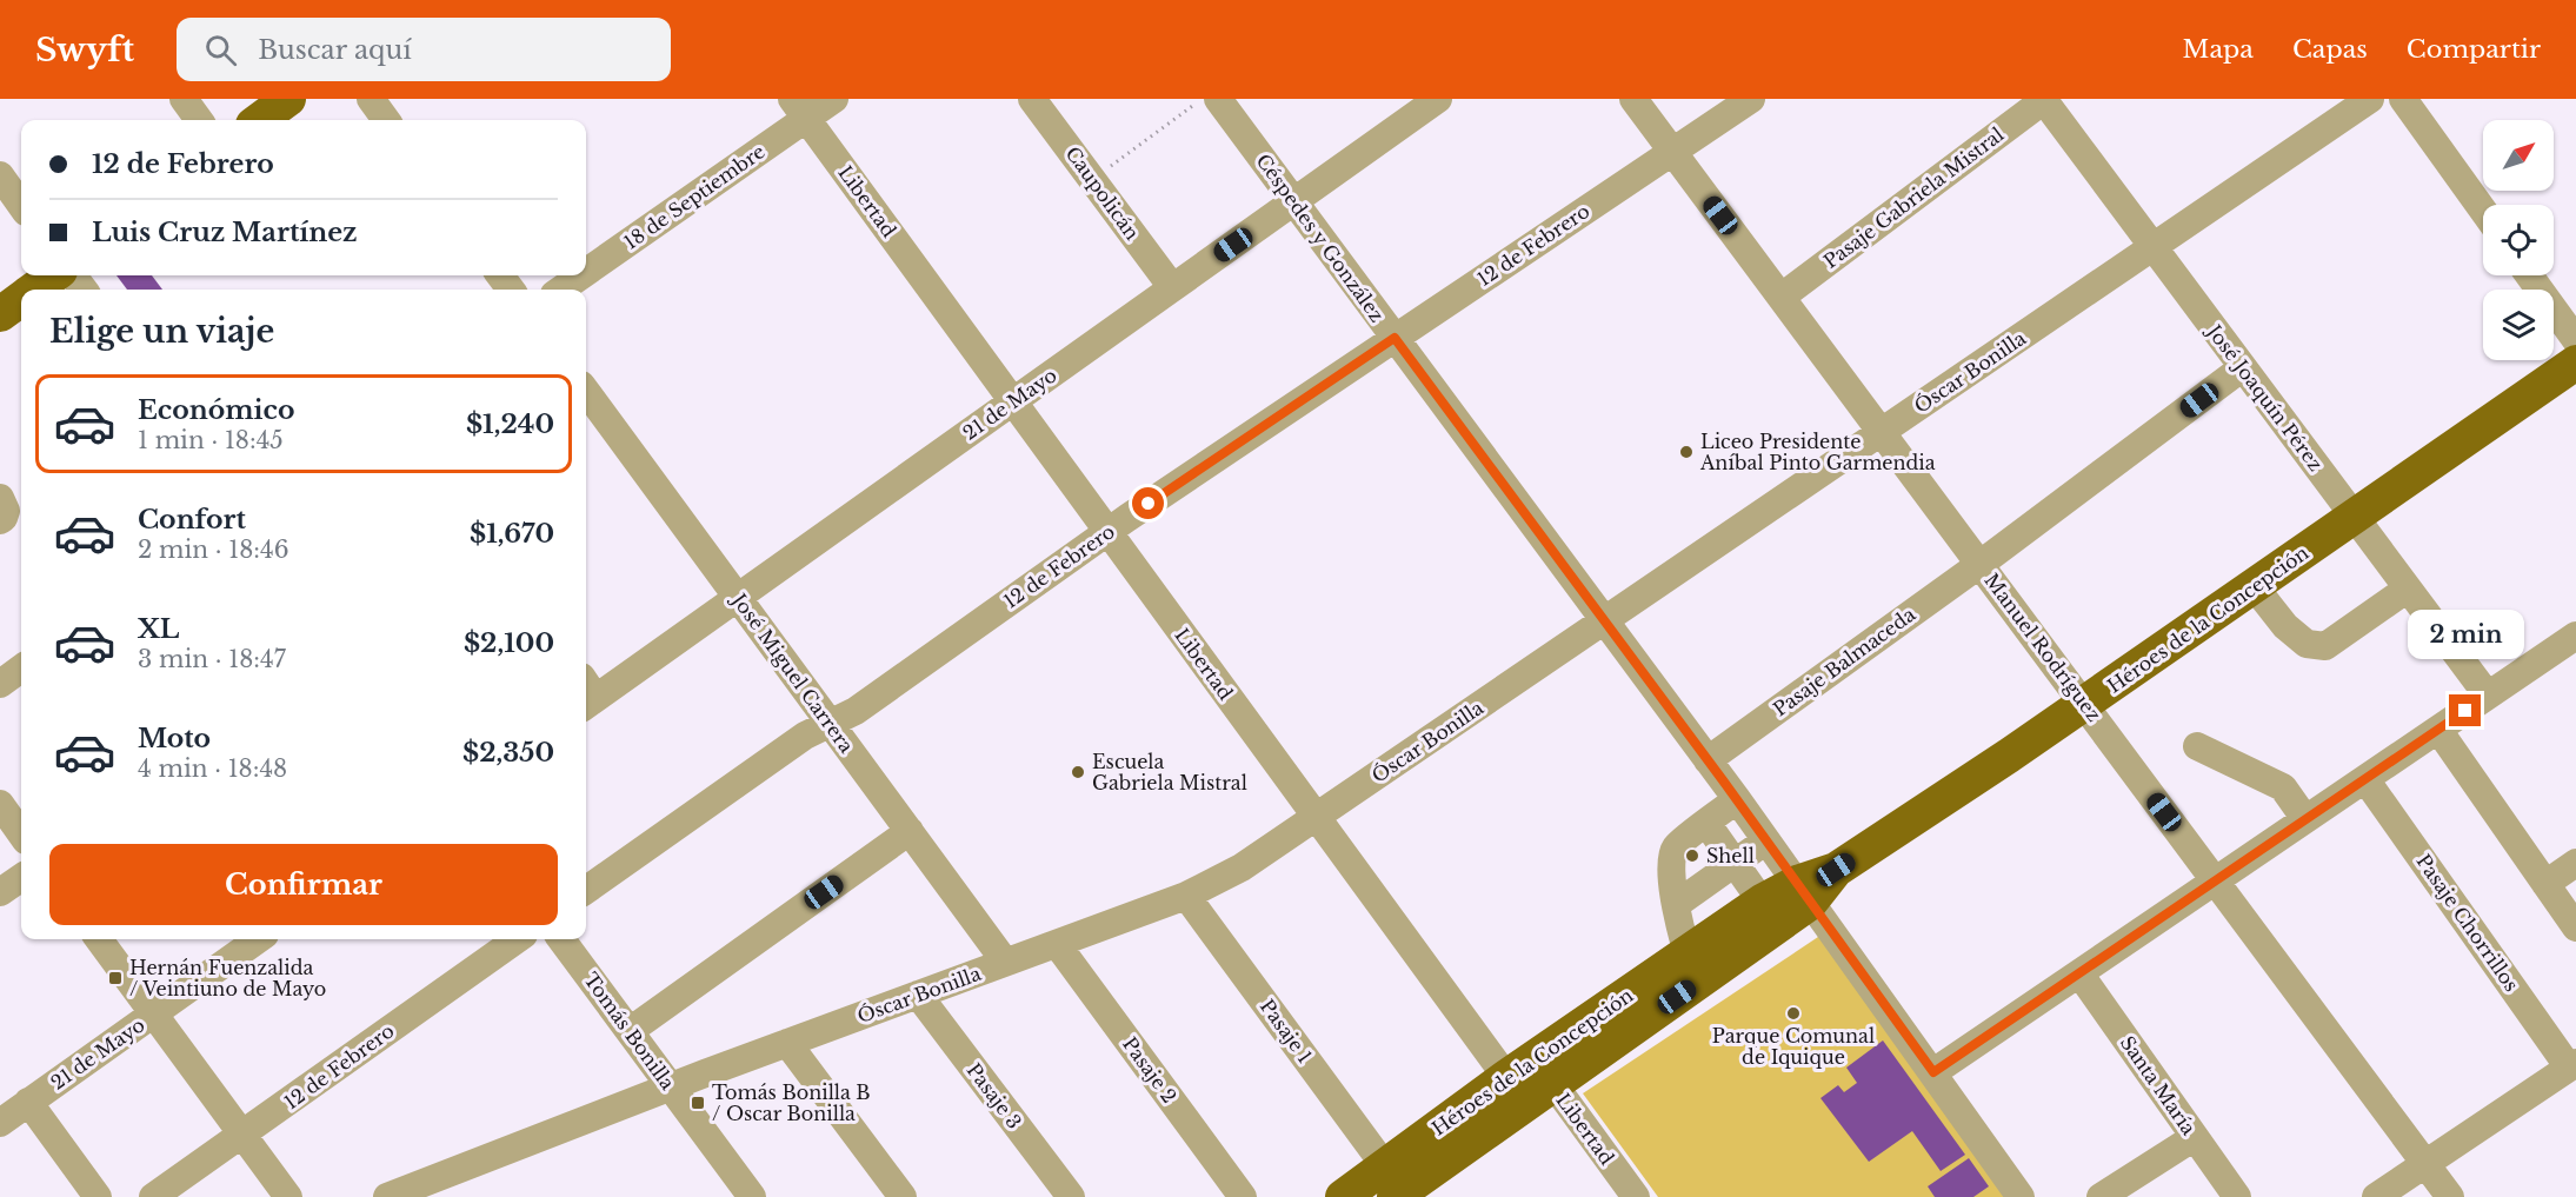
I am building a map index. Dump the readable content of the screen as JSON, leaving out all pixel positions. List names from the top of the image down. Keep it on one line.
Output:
{"streets":{"main road":["Héroes de la Concepción"],"street":["Caupolicán","18 de Septiembre","Pasaje Gabriela Mistral","Libertad","Céspedes y González","12 de Febrero","Óscar Bonilla","José Joaquín Pérez","21 de Mayo","Manuel Rodríguez","Pasaje Balmaceda","José Miguel Carrera","Pasaje Chorrillos","Tomás Bonilla","Pasaje 1","Pasaje 2","Santa María","Pasaje 3"]},"crossings":[["Caupolicán","21 de Mayo"],["18 de Septiembre","Libertad"],["Pasaje Gabriela Mistral","José Joaquín Pérez"],["Pasaje Gabriela Mistral","Manuel Rodríguez"],["Libertad","12 de Febrero"],["Libertad","Óscar Bonilla"],["Libertad","21 de Mayo"],["Libertad","Héroes de la Concepción"],["Céspedes y González","12 de Febrero"],["Céspedes y González","Óscar Bonilla"],["Céspedes y González","21 de Mayo"],["Céspedes y González","Héroes de la Concepción"],["Céspedes y González","Pasaje Balmaceda"],["12 de Febrero","Manuel Rodríguez"],["12 de Febrero","José Miguel Carrera"],["Óscar Bonilla","José Joaquín Pérez"],["Óscar Bonilla","Manuel Rodríguez"],["Óscar Bonilla","José Miguel Carrera"],["Óscar Bonilla","Tomás Bonilla"],["Óscar Bonilla","Pasaje 1"],["Óscar Bonilla","Pasaje 2"],["Óscar Bonilla","Pasaje 3"],["José Joaquín Pérez","Héroes de la Concepción"],["José Joaquín Pérez","Pasaje Balmaceda"],["21 de Mayo","José Miguel Carrera"],["Héroes de la Concepción","Manuel Rodríguez"],["Héroes de la Concepción","Pasaje 1"],["Manuel Rodríguez","Pasaje Balmaceda"]],"places":{"other":["Liceo Presidente Aníbal Pinto Garmendia","Escuela Gabriela Mistral","Shell","Parque Comunal de Iquique"],"transit":["Hernán Fuenzalida / Veintiuno de Mayo","Tomás Bonilla B / Oscar Bonilla"]},"north":"top right","page":{"header":"Swyft","search":"Buscar aquí","nav":["Mapa","Capas","Compartir"],"banner":["12 de Febrero","Luis Cruz Martínez"],"heading":"Elige un viaje","list":[{"name":"Económico","note":"1 min · 18:45","value":"$1,240"},{"name":"Confort","note":"2 min · 18:46","value":"$1,670"},{"name":"XL","note":"3 min · 18:47","value":"$2,100"},{"name":"Moto","note":"4 min · 18:48","value":"$2,350"}],"bubble":"2 min","buttons":"Confirmar"}}
